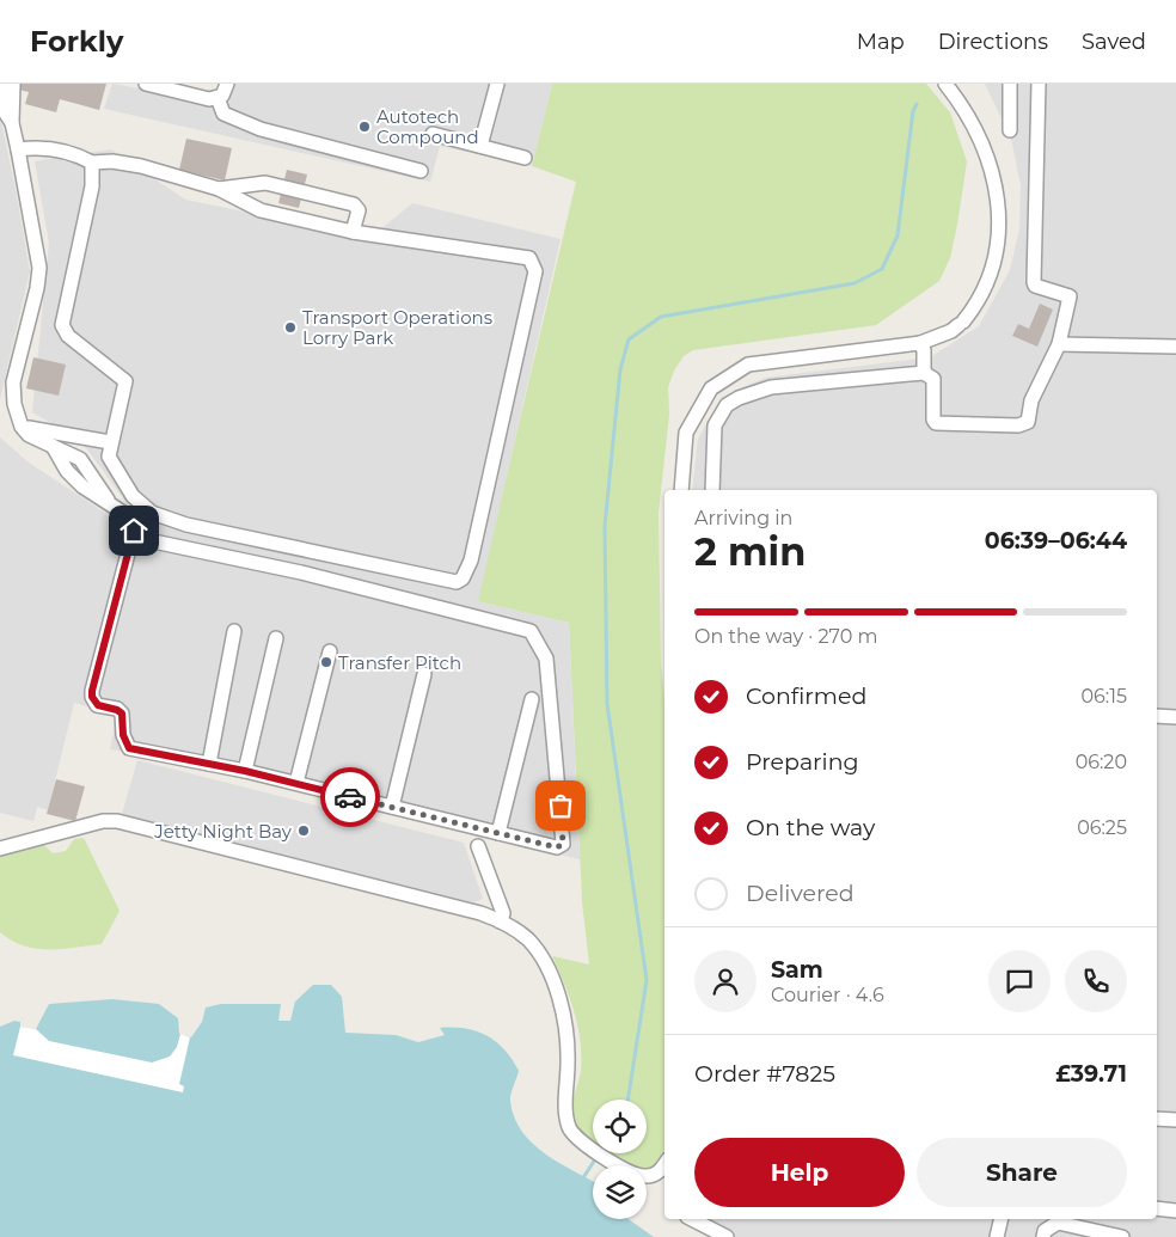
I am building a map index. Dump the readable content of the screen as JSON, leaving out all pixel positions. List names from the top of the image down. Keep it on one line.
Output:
{"places":["Autotech Compound","Transport Operations Lorry Park","Transfer Pitch","Jetty Night Bay"],"page":{"header":"Forkly","nav":["Map","Directions","Saved"],"heading":["2 min","Arriving in","06:39–06:44"],"panel":["Sam","Courier · 4.6","Order #7825","£39.71"],"bar":"On the way · 270 m","list":[["Confirmed","06:15"],["Preparing","06:20"],["On the way","06:25"],"Delivered"],"buttons":["Help","Share"]}}
